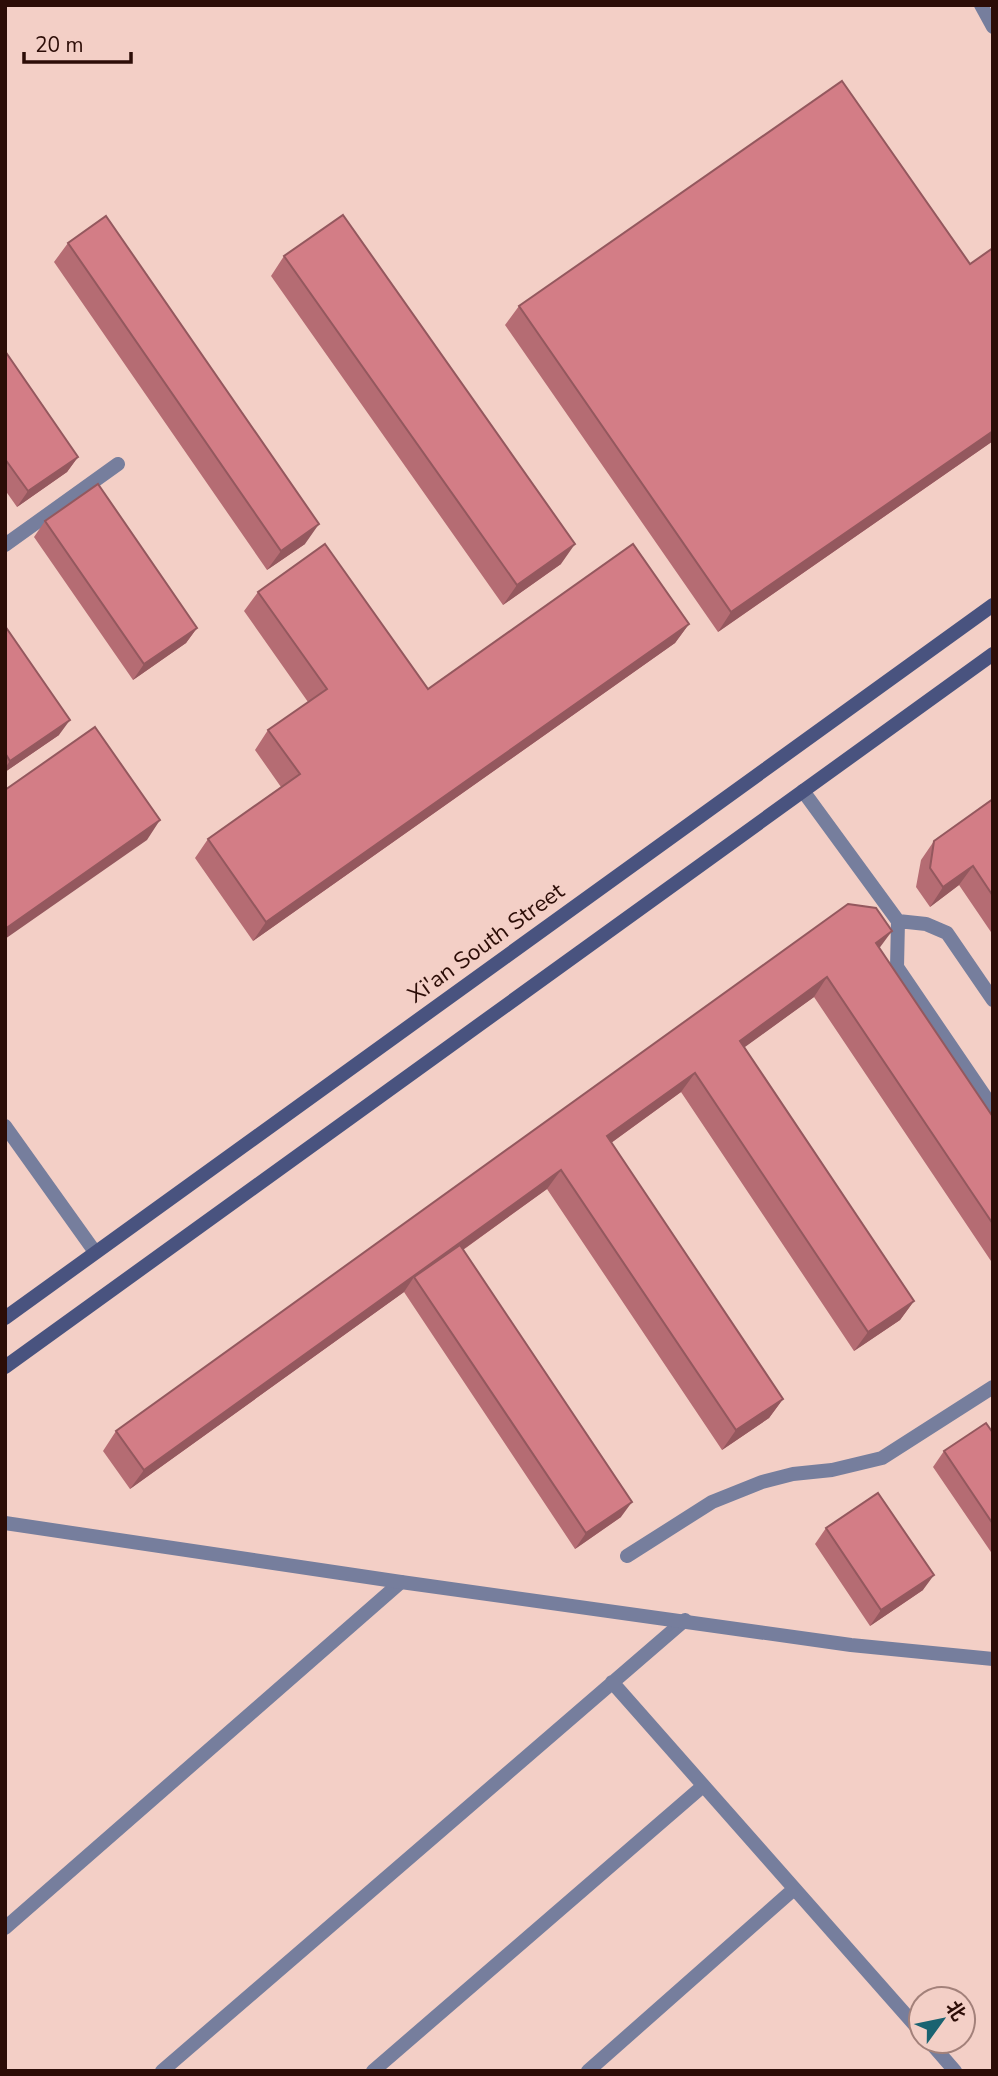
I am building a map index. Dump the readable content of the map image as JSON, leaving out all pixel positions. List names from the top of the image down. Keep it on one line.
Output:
{"streets":{"main road":["Xi'an South Street"]},"scale_bar":"20 m","north":"top right"}
